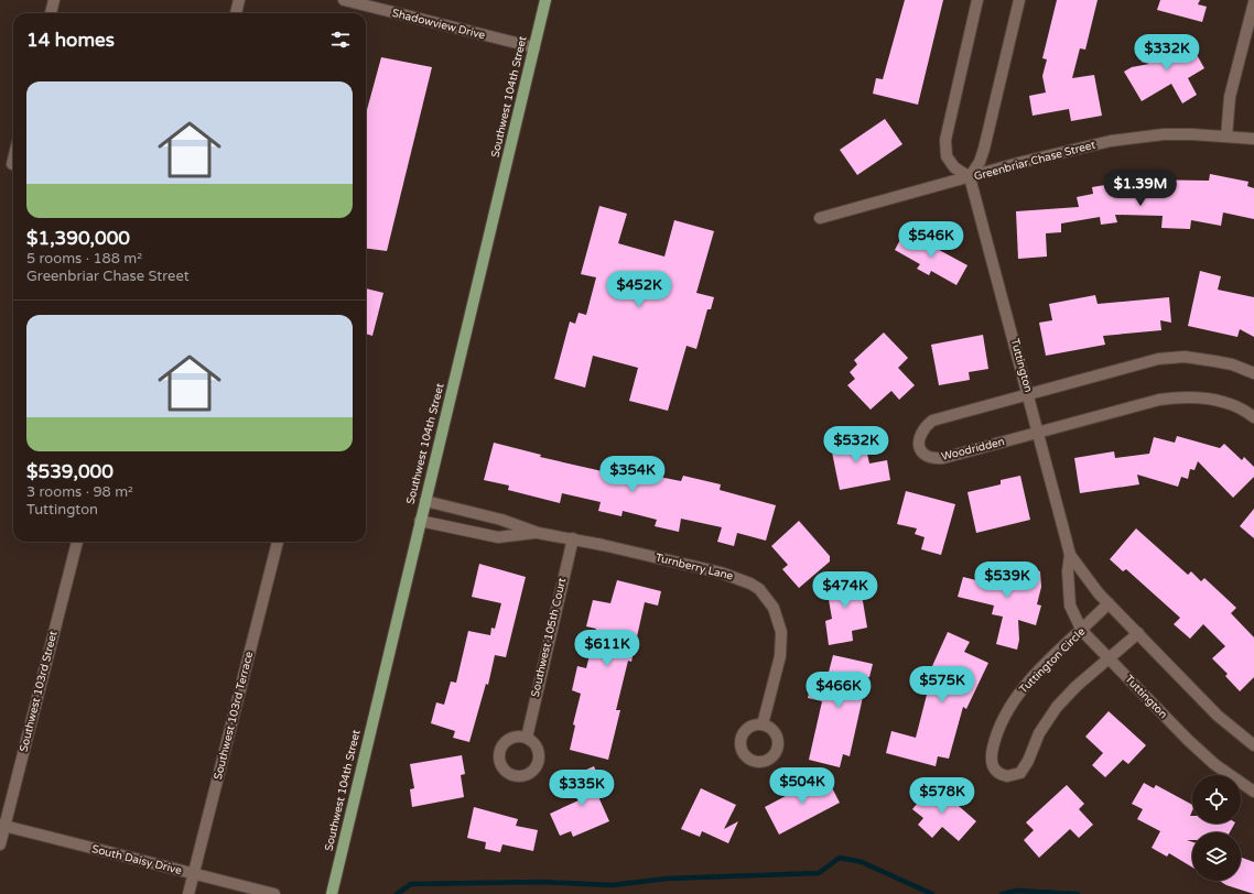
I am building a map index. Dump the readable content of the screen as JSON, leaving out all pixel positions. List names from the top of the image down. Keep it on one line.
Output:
{"streets":{"main road":["Southwest 104th Street"],"street":["Shadowview Drive","Greenbriar Chase Street","Tuttington","Woodridden","Turnberry Lane","Southwest 105th Court","Tuttington Circle","Southwest 103rd Street","Southwest 103rd Terrace","South Daisy Drive"]},"crossings":[["Shadowview Drive","Southwest 104th Street"],["Southwest 104th Street","Turnberry Lane"],["Greenbriar Chase Street","Tuttington"],["Tuttington","Woodridden"],["Tuttington","Tuttington Circle"],["Turnberry Lane","Southwest 105th Court"],["Southwest 103rd Street","South Daisy Drive"],["Southwest 103rd Terrace","South Daisy Drive"]],"page":{"heading":"14 homes","price":["$332K","$1.39M","$546K","$452K","$532K","$354K","$539K","$474K","$611K","$575K","$466K","$504K","$335K","$578K"],"list":[{"name":"$1,390,000","note":"5 rooms · 188 m² · Greenbriar Chase Street"},{"name":"$539,000","note":"3 rooms · 98 m² · Tuttington"}]}}
